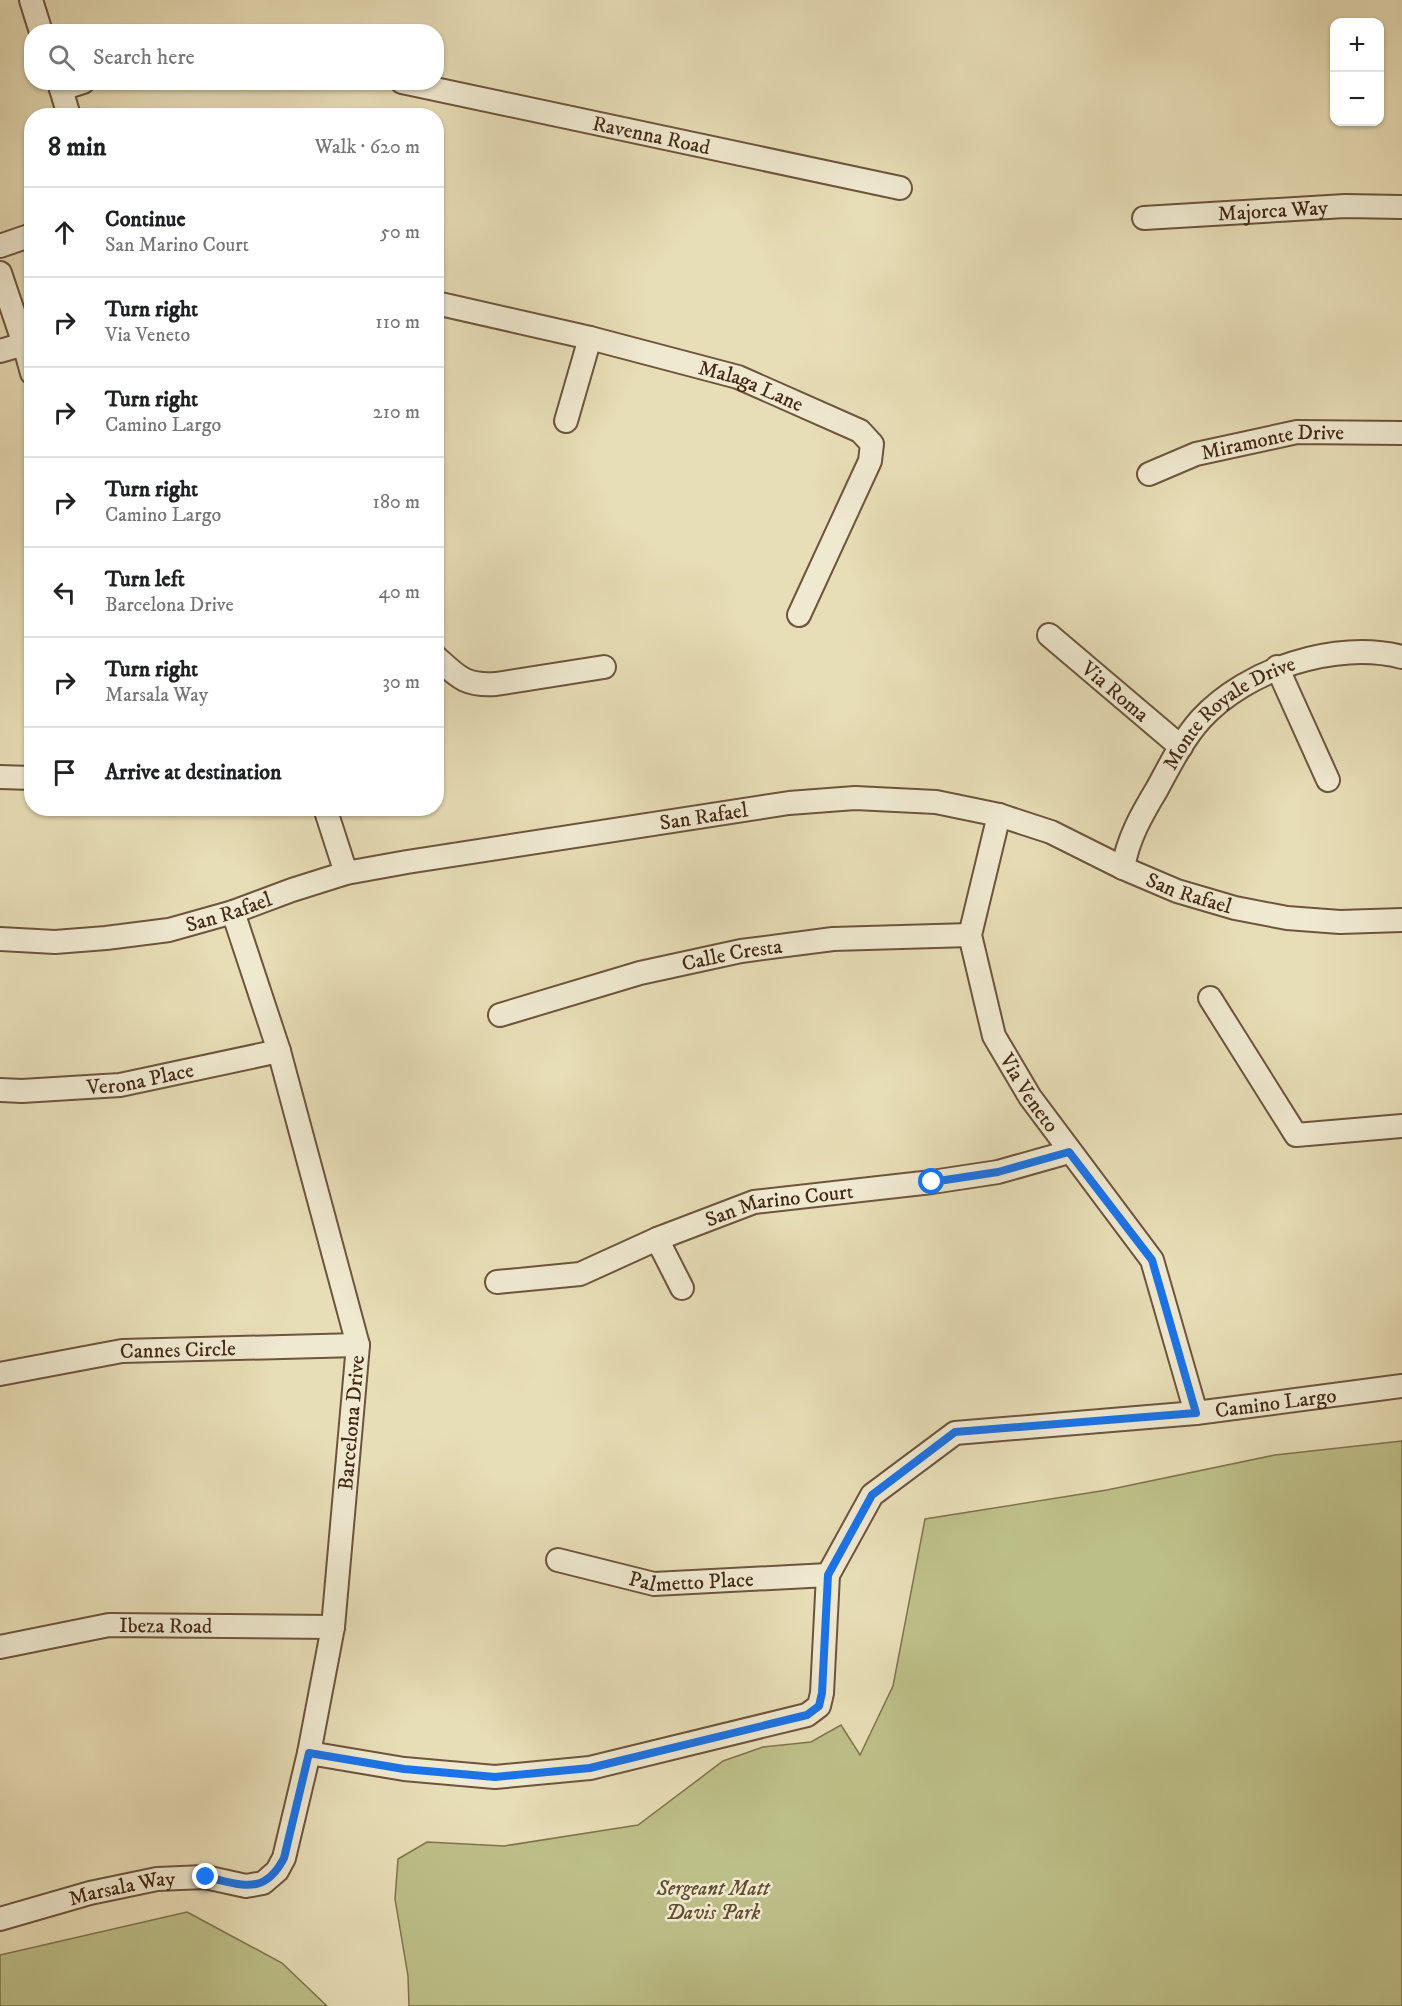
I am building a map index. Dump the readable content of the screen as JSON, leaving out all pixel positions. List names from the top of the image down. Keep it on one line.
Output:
{"streets":{"street":["Ravenna Road","Majorca Way","Malaga Lane","Miramonte Drive","Via Roma","Monte Royale Drive","San Rafael","Calle Cresta","Verona Place","Via Veneto","San Marino Court","Cannes Circle","Camino Largo","Barcelona Drive","Palmetto Place","Ibeza Road","Marsala Way"]},"crossings":[["Via Roma","Monte Royale Drive"],["Monte Royale Drive","San Rafael"],["San Rafael","Via Veneto"],["San Rafael","Barcelona Drive"],["Calle Cresta","Via Veneto"],["Verona Place","Barcelona Drive"],["Via Veneto","San Marino Court"],["Via Veneto","Camino Largo"],["Cannes Circle","Barcelona Drive"],["Camino Largo","Barcelona Drive"],["Camino Largo","Palmetto Place"],["Barcelona Drive","Ibeza Road"],["Barcelona Drive","Marsala Way"]],"parks":["Sergeant Matt Davis Park"],"page":{"map_buttons":["+","−"],"search":"Search here","heading":["8 min","Walk · 620 m"],"list":[["Continue","San Marino Court","50 m"],["Turn right","Via Veneto","110 m"],["Turn right","Camino Largo","210 m"],["Turn right","Camino Largo","180 m"],["Turn left","Barcelona Drive","40 m"],["Turn right","Marsala Way","30 m"],"Arrive at destination"]}}
